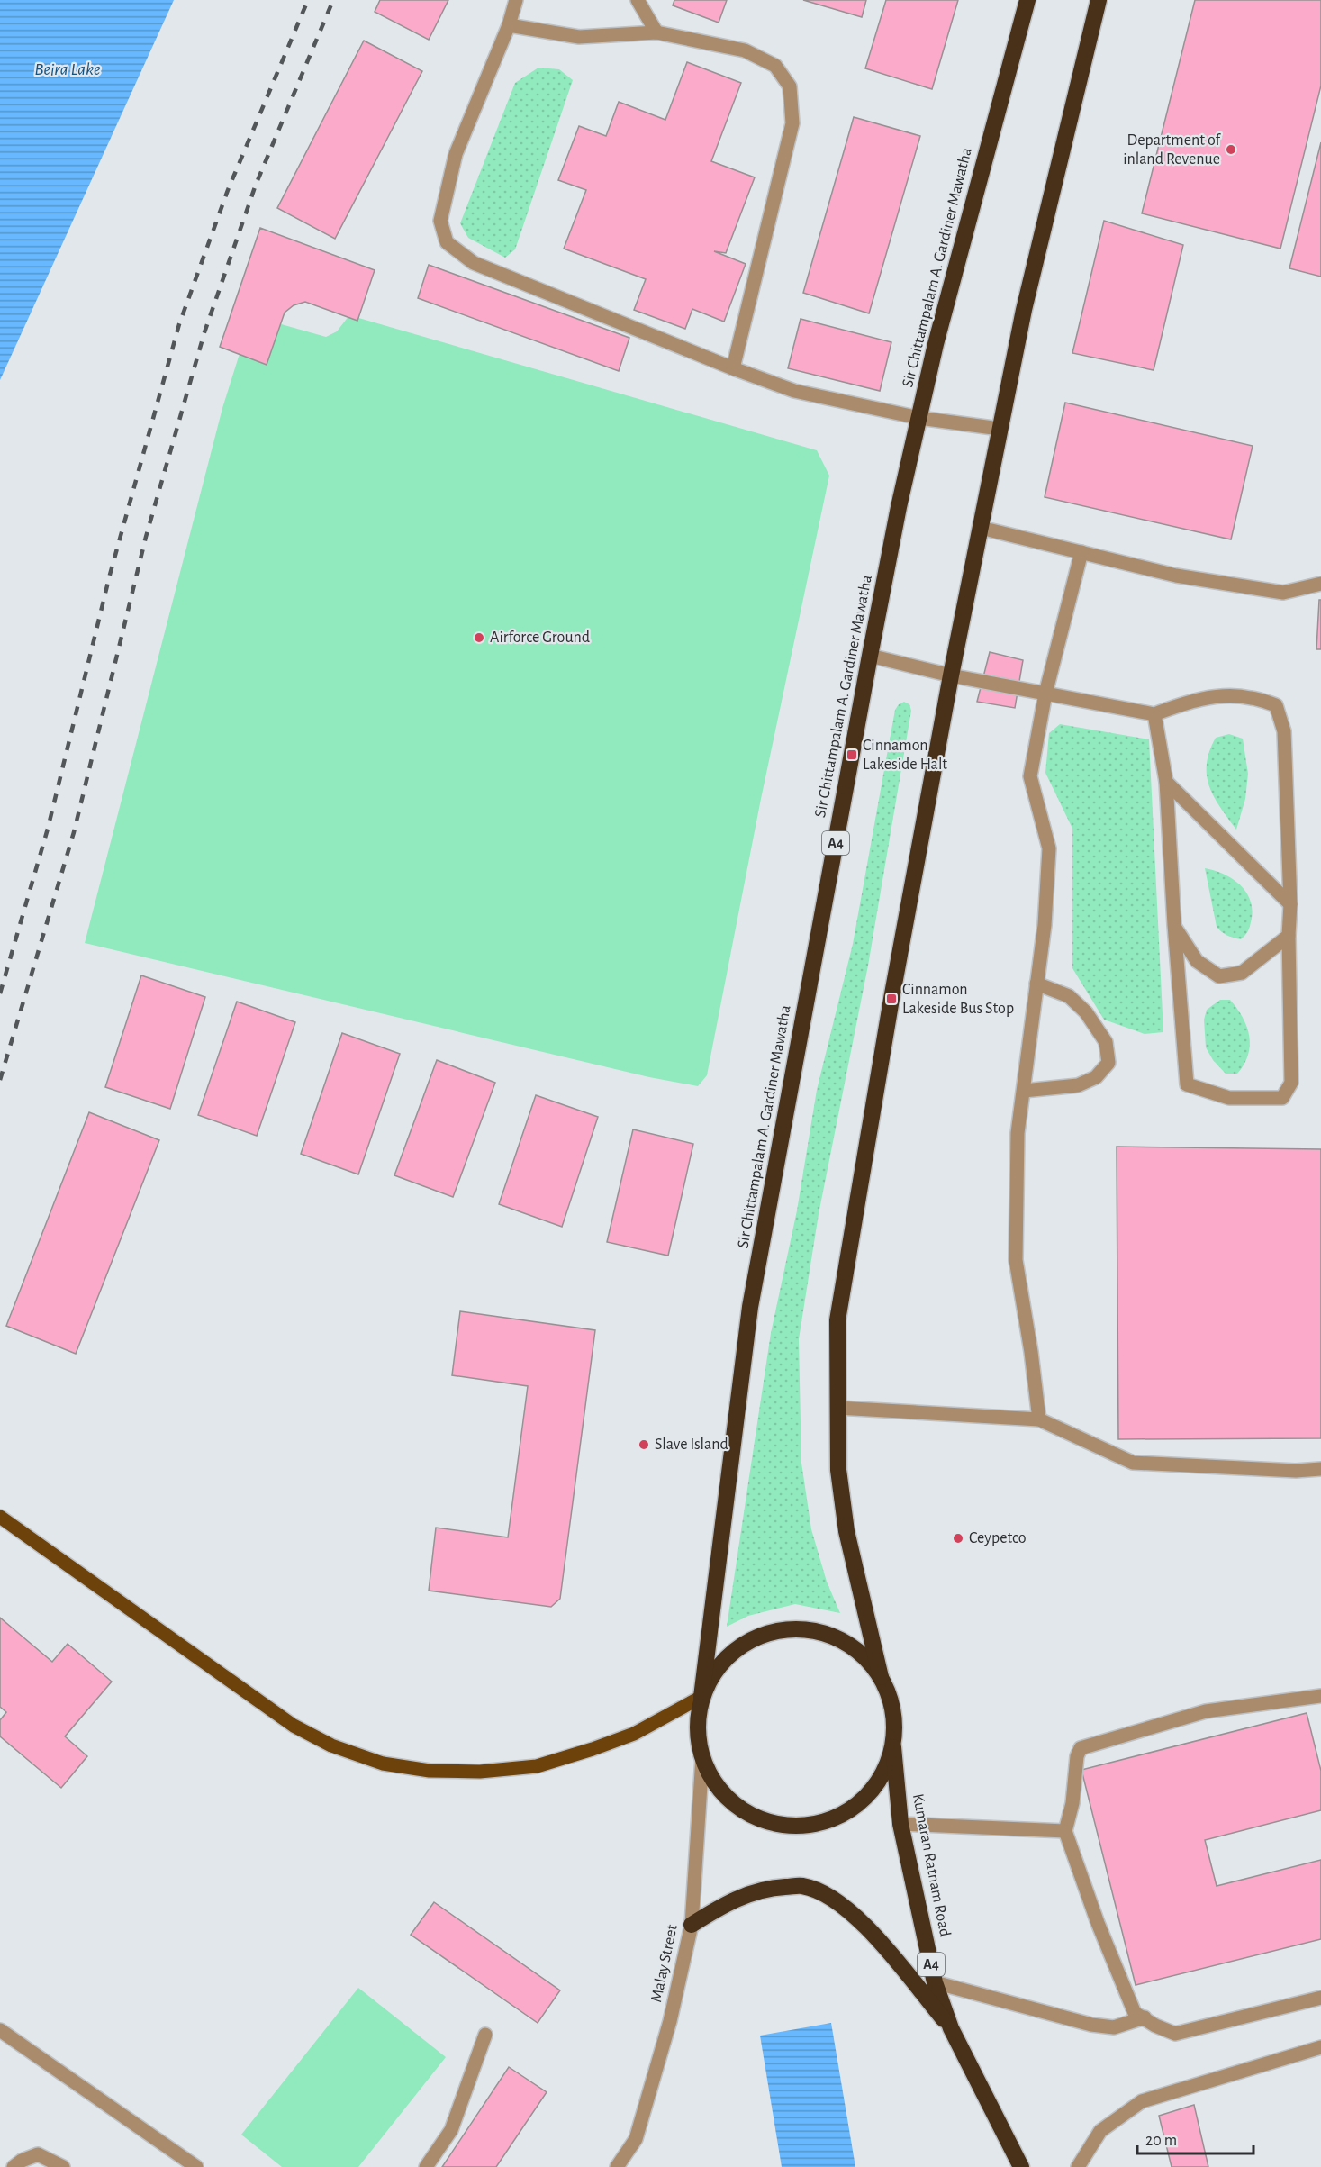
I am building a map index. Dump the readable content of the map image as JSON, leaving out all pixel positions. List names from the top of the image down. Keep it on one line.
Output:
{"streets":{"highway":["Sir Chittampalam A. Gardiner Mawatha","A4","Kumaran Ratnam Road"],"street":["Malay Street"]},"crossings":[["Sir Chittampalam A. Gardiner Mawatha","Kumaran Ratnam Road"],["Sir Chittampalam A. Gardiner Mawatha","Malay Street"]],"water":["Beira Lake"],"places":{"other":["Department of inland Revenue","Airforce Ground","Slave Island","Ceypetco"],"transit":["Cinnamon Lakeside Halt","Cinnamon Lakeside Bus Stop"]},"scale_bar":"20 m"}
